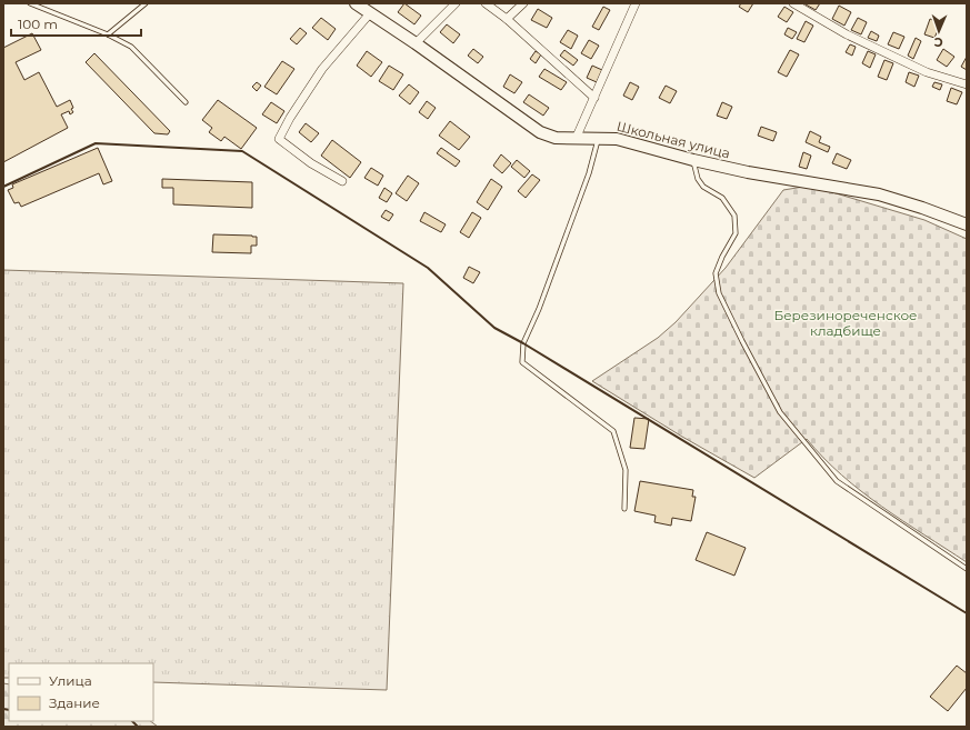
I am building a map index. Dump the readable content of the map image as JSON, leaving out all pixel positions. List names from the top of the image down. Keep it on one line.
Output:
{"streets":{"street":["Школьная улица"]},"parks":["Березинореченское кладбище"],"legend":["Улица","Здание"],"scale_bar":"100 m","north":"bottom"}
